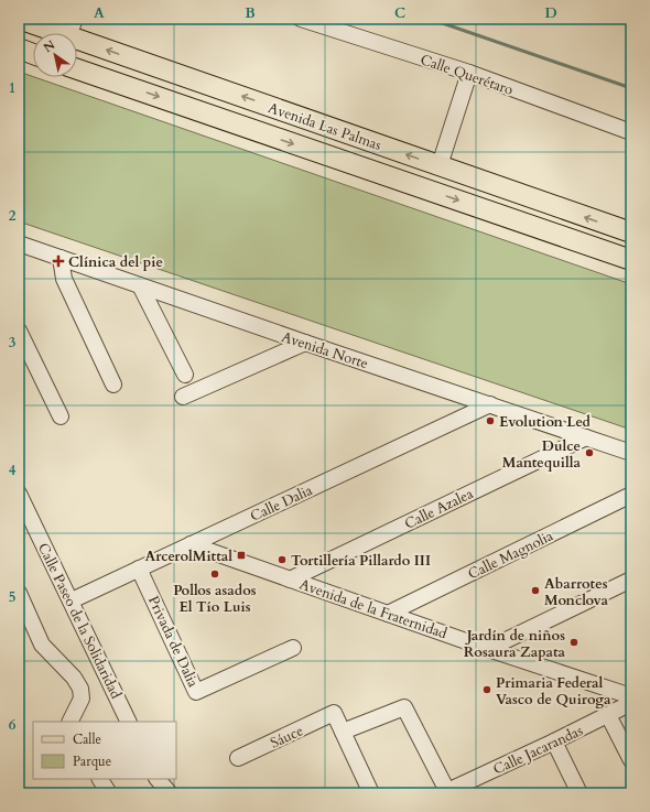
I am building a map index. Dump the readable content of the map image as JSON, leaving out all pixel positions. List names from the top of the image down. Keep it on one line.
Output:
{"streets":{"main road":["Avenida Las Palmas"],"street":["Calle Querétaro","Avenida Norte","Calle Dalia","Calle Azalea","Calle Magnolia","Avenida de la Fraternidad","Calle Paseo de la Solidaridad","Privada de Dalia","Sáuce","Calle Jacarandas"]},"crossings":[["Avenida Norte","Calle Dalia"],["Avenida Norte","Calle Azalea"],["Calle Dalia","Avenida de la Fraternidad"],["Calle Dalia","Calle Paseo de la Solidaridad"],["Calle Dalia","Privada de Dalia"],["Calle Azalea","Avenida de la Fraternidad"],["Calle Magnolia","Avenida de la Fraternidad"]],"places":{"health":["Clínica del pie"],"other":["Evolution Led","Dulce Mantequilla","Tortillería Pillardo III","Pollos asados El Tío Luis","Abarrotes Monclova","Jardín de niños Rosaura Zapata","Primaria Federal Vasco de Quiroga"],"transit":["ArcerolMittal"]},"legend":["Calle","Parque"],"north":"top left","grid":{"columns":["A","B","C","D"],"rows":["1","2","3","4","5","6"]}}
